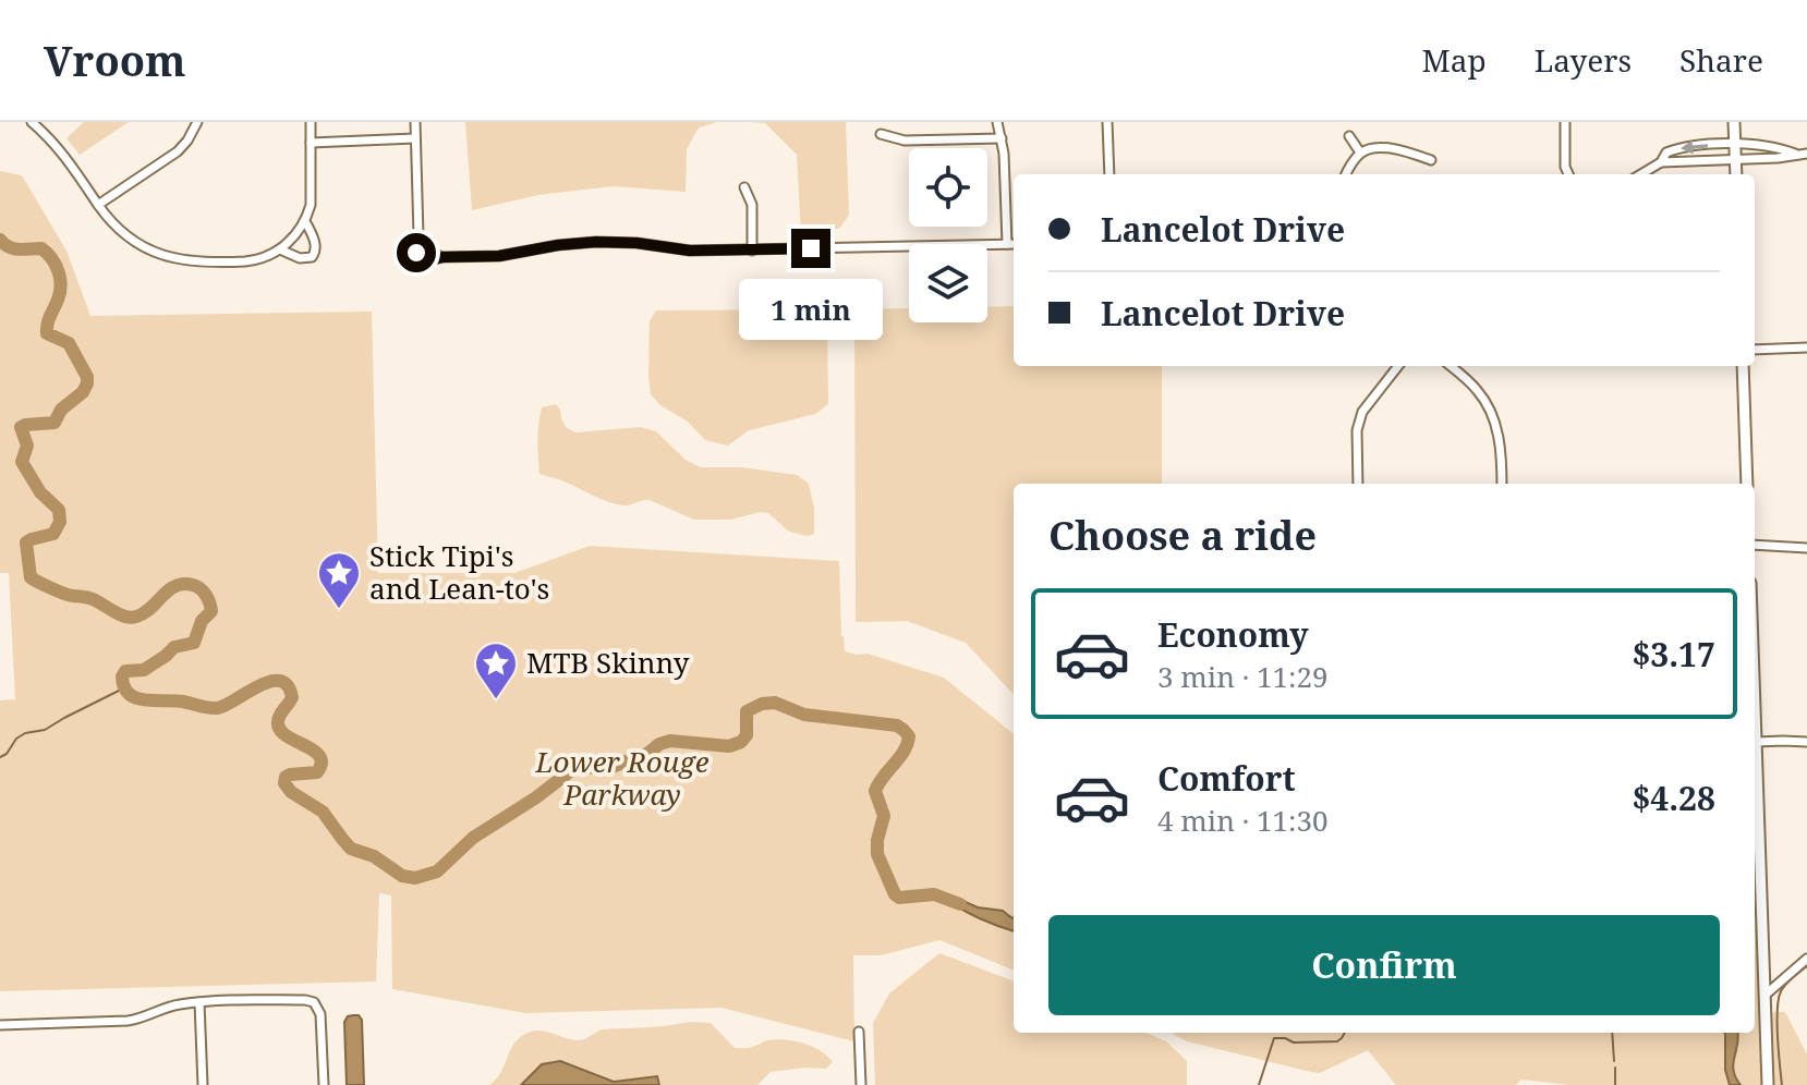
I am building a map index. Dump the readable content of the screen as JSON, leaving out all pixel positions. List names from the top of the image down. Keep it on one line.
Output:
{"parks":["Lower Rouge Parkway"],"places":{"place":["Stick Tipi's and Lean-to's","MTB Skinny"]},"page":{"header":"Vroom","nav":["Map","Layers","Share"],"banner":["Lancelot Drive","Lancelot Drive"],"bubble":"1 min","heading":"Choose a ride","list":[{"name":"Economy","note":"3 min · 11:29","value":"$3.17"},{"name":"Comfort","note":"4 min · 11:30","value":"$4.28"}],"buttons":"Confirm"}}
